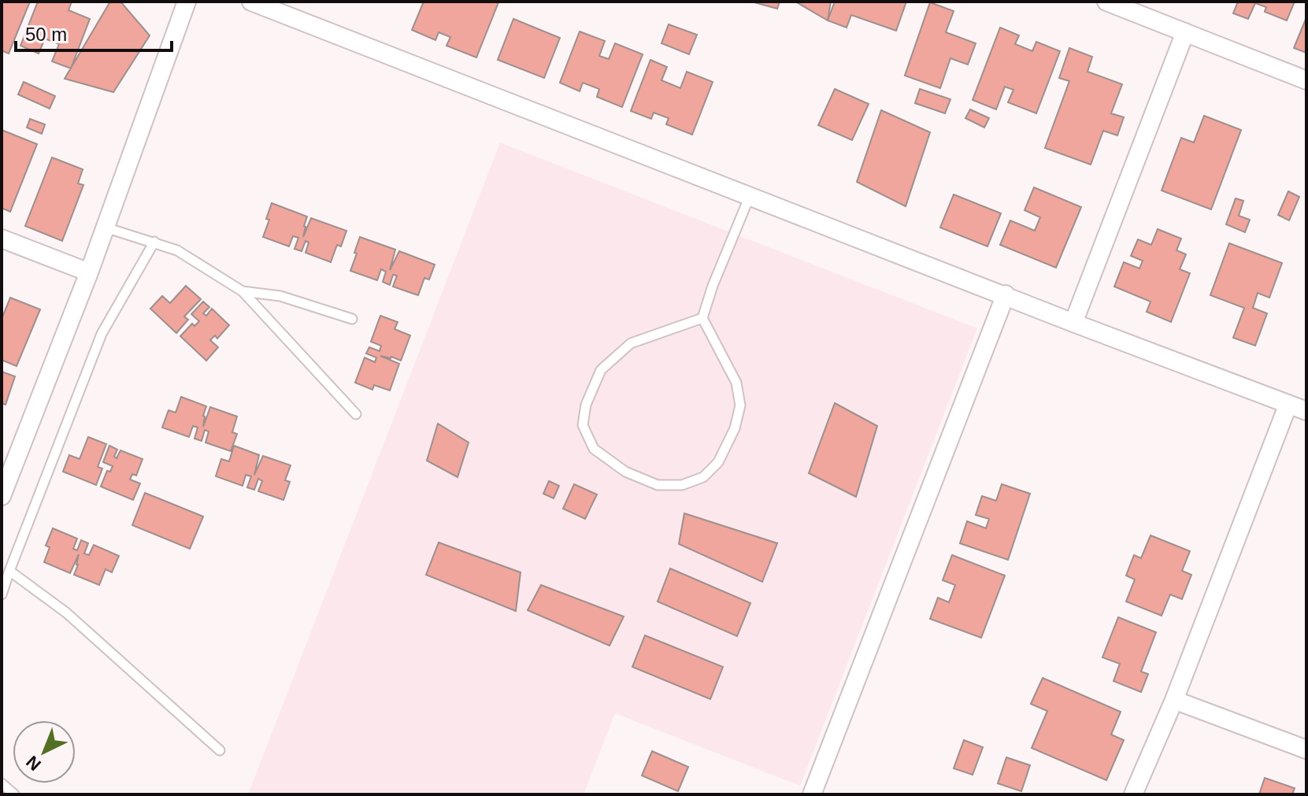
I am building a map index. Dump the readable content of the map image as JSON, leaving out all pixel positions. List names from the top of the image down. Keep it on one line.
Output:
{"scale_bar":"50 m","north":"bottom left"}
